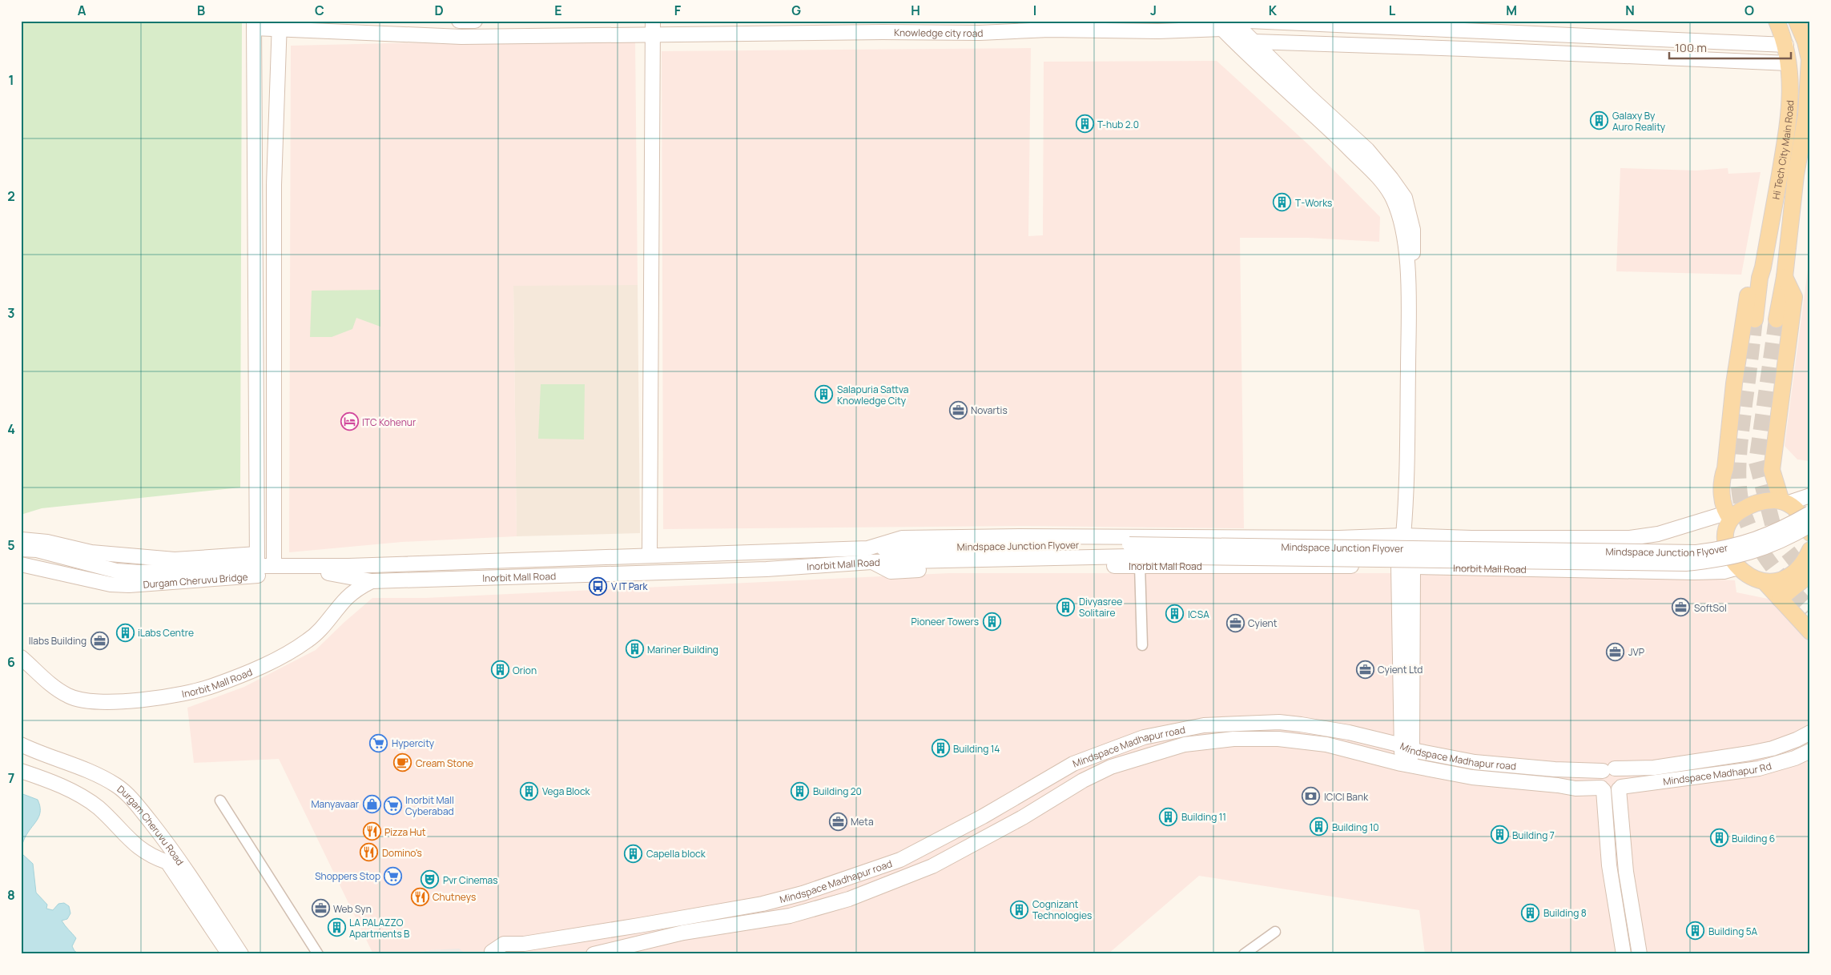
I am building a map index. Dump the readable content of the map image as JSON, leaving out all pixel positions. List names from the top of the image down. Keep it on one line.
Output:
{"streets":{"main road":["Knowledge city road","Hi Tech City Main Road","Mindspace Junction Flyover","Inorbit Mall Road","Durgam Cheruvu Bridge","Mindspace Madhapur road","Mindspace Madhapur Rd","Durgam Cheruvu Road"]},"crossings":[["Mindspace Junction Flyover","Inorbit Mall Road"],["Inorbit Mall Road","Durgam Cheruvu Bridge"],["Mindspace Madhapur road","Mindspace Madhapur Rd"]],"places":{"building":["Galaxy By Auro Reality","T-hub 2.0","T-Works","Salapuria Sattva Knowledge City","Divyasree Solitaire","ICSA","Pioneer Towers","iLabs Centre","Mariner Building","Orion","Building 14","Vega Block","Building 20","Building 11","Building 10","Building 7","Building 6","Capella block","Cognizant Technologies","Building 8","LA PALAZZO Apartments B","Building 5A"],"office":["Novartis","SoftSol","Cyient","Ilabs Building","JVP","Cyient Ltd","Meta","Web Syn"],"hotel":["ITC Kohenur"],"bus stop":["V IT Park"],"supermarket":["Hypercity","Inorbit Mall Cyberabad","Shoppers Stop"],"cafe":["Cream Stone"],"bank":["ICICI Bank"],"shop":["Manyavaar"],"restaurant":["Pizza Hut","Domino's","Chutneys"],"theatre":["Pvr Cinemas"]},"scale_bar":"100 m","grid":{"columns":["A","B","C","D","E","F","G","H","I","J","K","L","M","N","O"],"rows":["1","2","3","4","5","6","7","8"]}}
